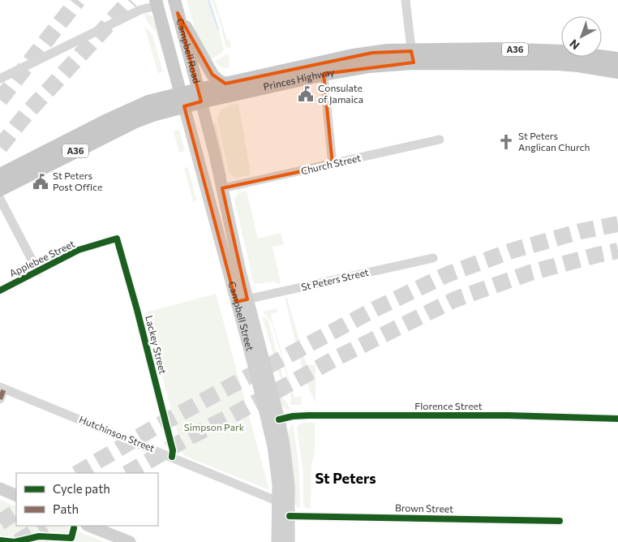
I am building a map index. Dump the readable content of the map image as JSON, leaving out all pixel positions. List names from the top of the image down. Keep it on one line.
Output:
{"streets":{"highway":["A36","Princes Highway"],"main road":["Campbell Road","Campbell Street"],"street":["Church Street","Applebee Street","St Peters Street","Lackey Street","Florence Street","Hutchinson Street","Brown Street"]},"crossings":[["Campbell Road","Princes Highway"],["Campbell Road","Campbell Street"],["Princes Highway","Campbell Street"],["Church Street","Campbell Street"],["Applebee Street","Lackey Street"],["St Peters Street","Campbell Street"],["Campbell Street","Florence Street"],["Campbell Street","Hutchinson Street"],["Campbell Street","Brown Street"],["Lackey Street","Hutchinson Street"]],"districts":["St Peters"],"parks":["Simpson Park"],"places":{"public building":["Consulate of Jamaica","St Peters Post Office"],"church":["St Peters Anglican Church"]},"legend":["Cycle path","Path"],"north":"bottom left"}
